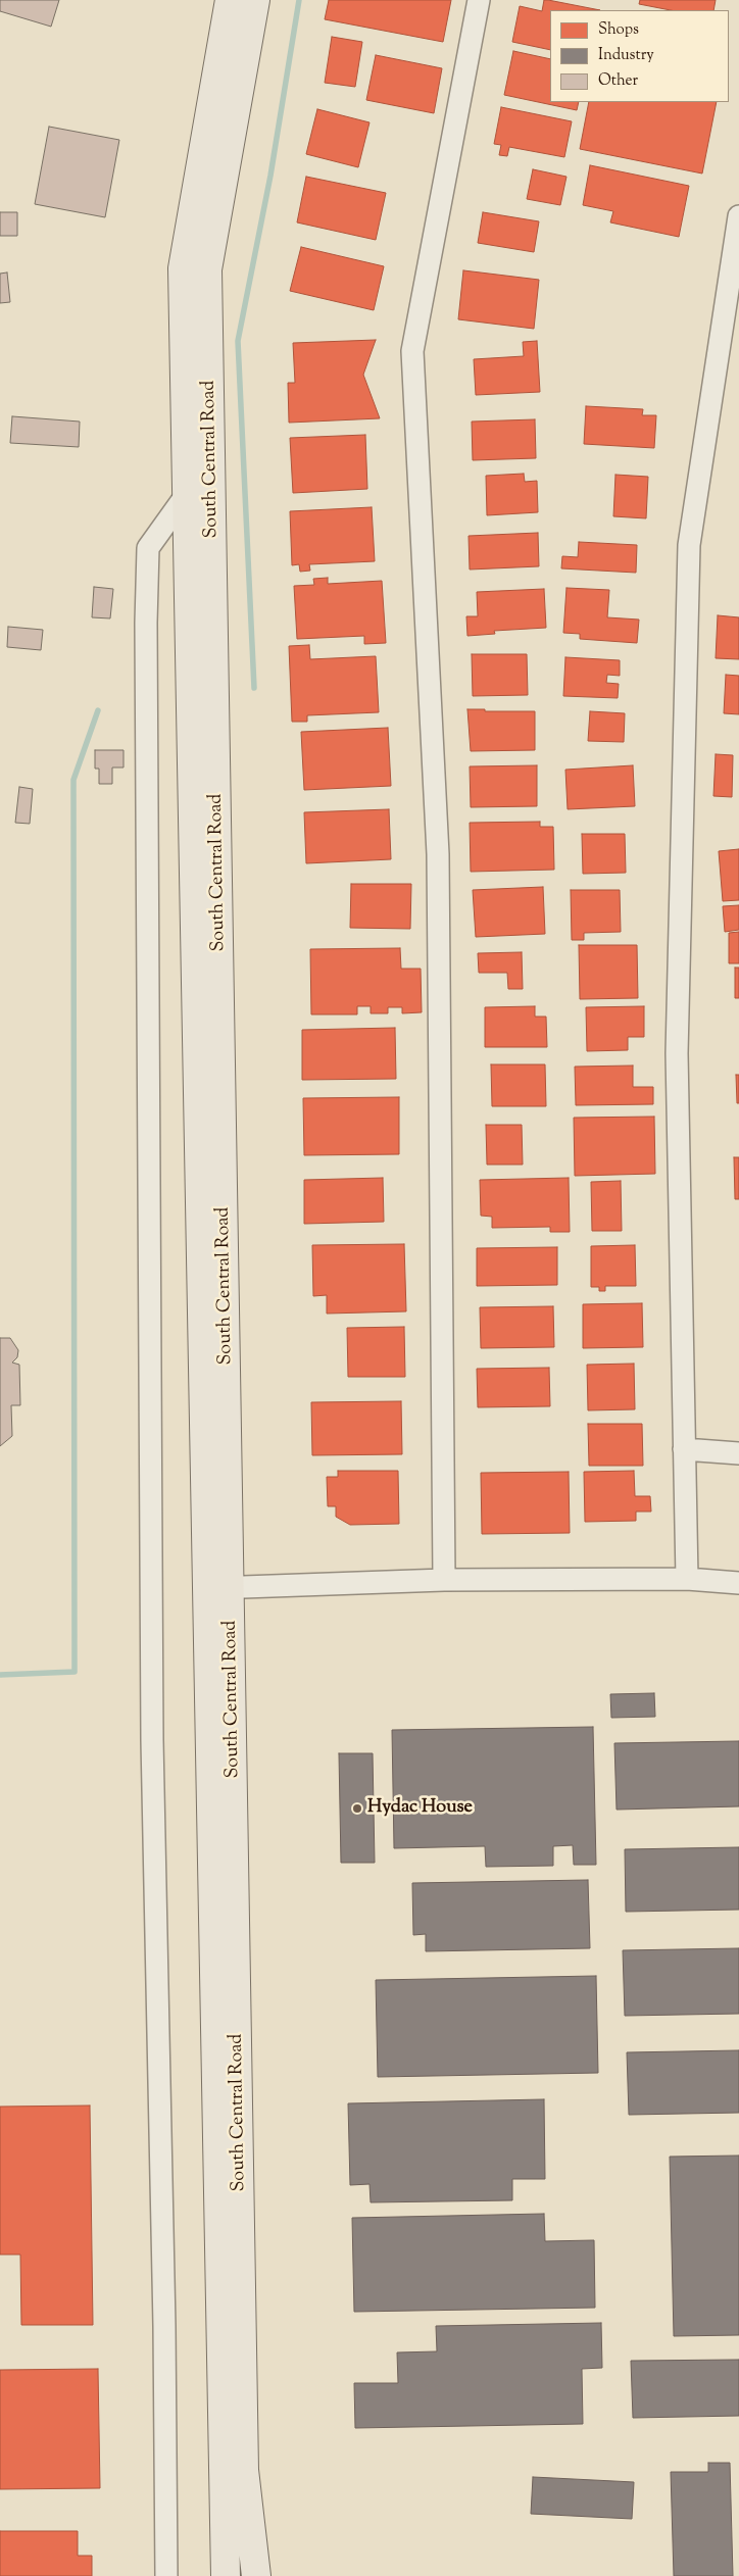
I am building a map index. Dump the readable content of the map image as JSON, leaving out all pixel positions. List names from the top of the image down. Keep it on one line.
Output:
{"streets":{"main road":["South Central Road"]},"places":["Hydac House"],"legend":["Shops","Industry","Other"]}
